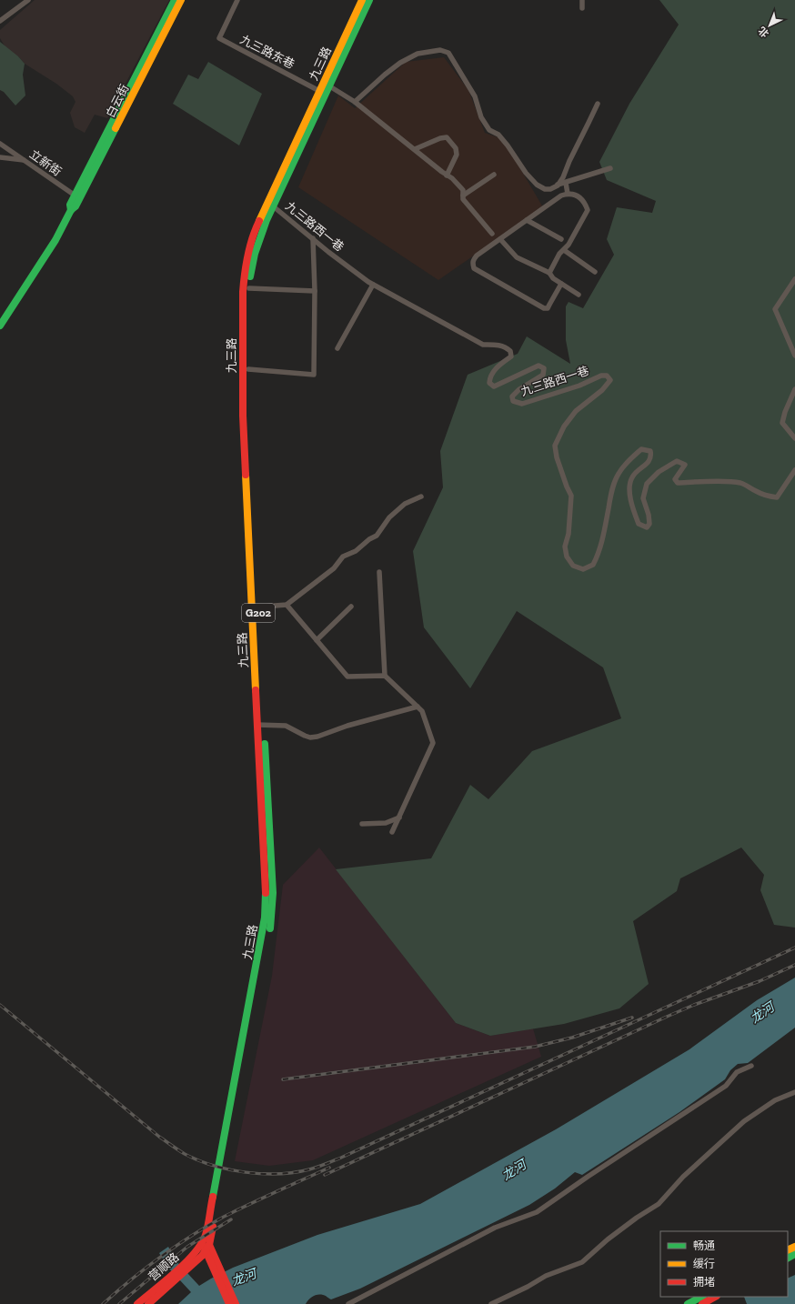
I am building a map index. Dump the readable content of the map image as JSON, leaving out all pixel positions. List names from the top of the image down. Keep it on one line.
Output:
{"streets":{"main road":["九三路","白云街","G202","营顺路"],"street":["九三路东巷","立新街","九三路西一巷"]},"crossings":[["九三路东巷","九三路"],["九三路","九三路西一巷"],["九三路","营顺路"],["白云街","立新街"]],"water":["龙河"],"legend":["畅通","缓行","拥堵"],"north":"bottom left"}
